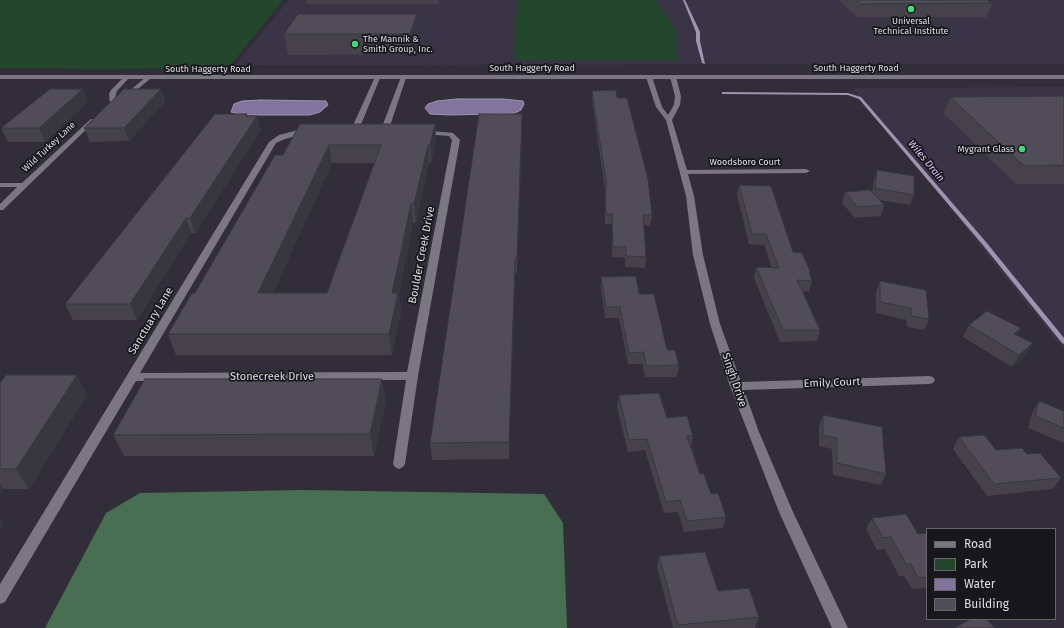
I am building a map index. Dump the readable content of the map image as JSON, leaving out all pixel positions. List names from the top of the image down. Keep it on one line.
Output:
{"streets":{"street":["South Haggerty Road","Wild Turkey Lane","Woodsboro Court","Boulder Creek Drive","Sanctuary Lane","Stonecreek Drive","Singh Drive","Emily Court"]},"crossings":[["South Haggerty Road","Singh Drive"],["Woodsboro Court","Singh Drive"],["Boulder Creek Drive","Stonecreek Drive"],["Sanctuary Lane","Stonecreek Drive"],["Singh Drive","Emily Court"]],"water":["Wiles Drain"],"places":["Universal Technical Institute","The Mannik & Smith Group, Inc.","Mygrant Glass"],"legend":["Road","Park","Water","Building"]}
